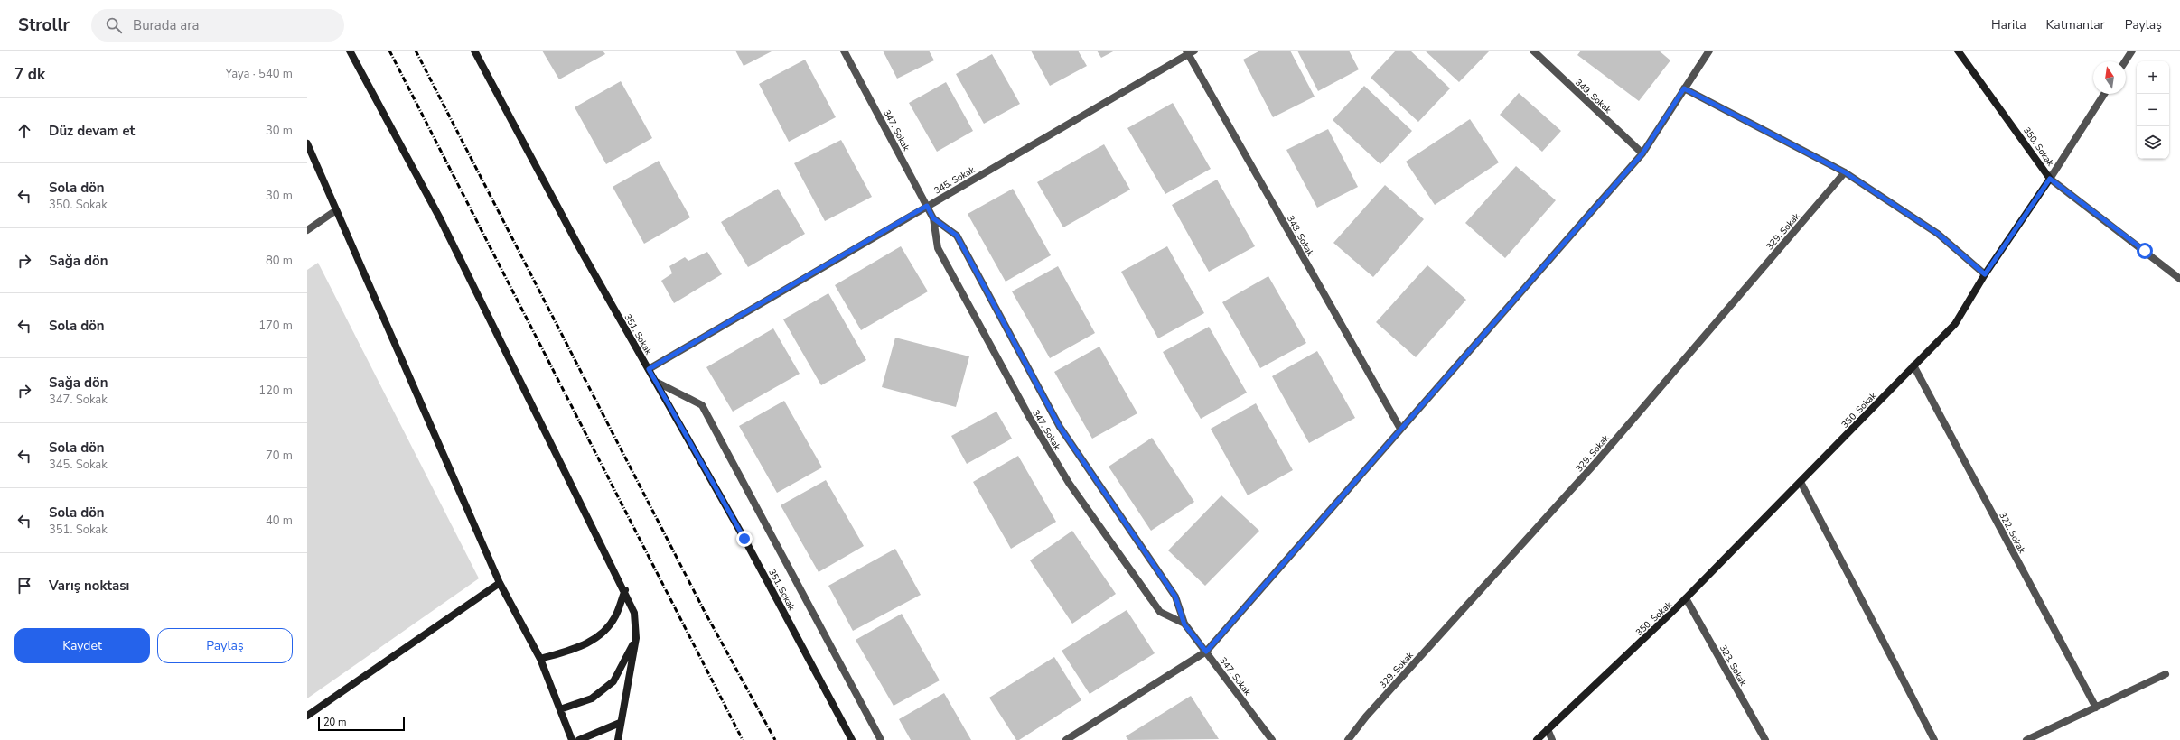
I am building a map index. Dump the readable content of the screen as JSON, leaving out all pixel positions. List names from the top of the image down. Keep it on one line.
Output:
{"streets":{"street":["349. Sokak","347. Sokak","350. Sokak","345. Sokak","329. Sokak","348. Sokak","351. Sokak","322. Sokak","323. Sokak"]},"crossings":[["347. Sokak","345. Sokak"],["350. Sokak","322. Sokak"],["350. Sokak","323. Sokak"],["345. Sokak","348. Sokak"],["345. Sokak","351. Sokak"]],"scale_bar":"20 m","north":"top","page":{"header":"Strollr","search":"Burada ara","nav":["Harita","Katmanlar","Paylaş"],"heading":["7 dk","Yaya · 540 m"],"map_buttons":["+","−"],"list":[["Düz devam et","30 m"],["Sola dön","350. Sokak","30 m"],["Sağa dön","80 m"],["Sola dön","170 m"],["Sağa dön","347. Sokak","120 m"],["Sola dön","345. Sokak","70 m"],["Sola dön","351. Sokak","40 m"],"Varış noktası"],"buttons":["Kaydet","Paylaş"],"scale":"20 m"}}
